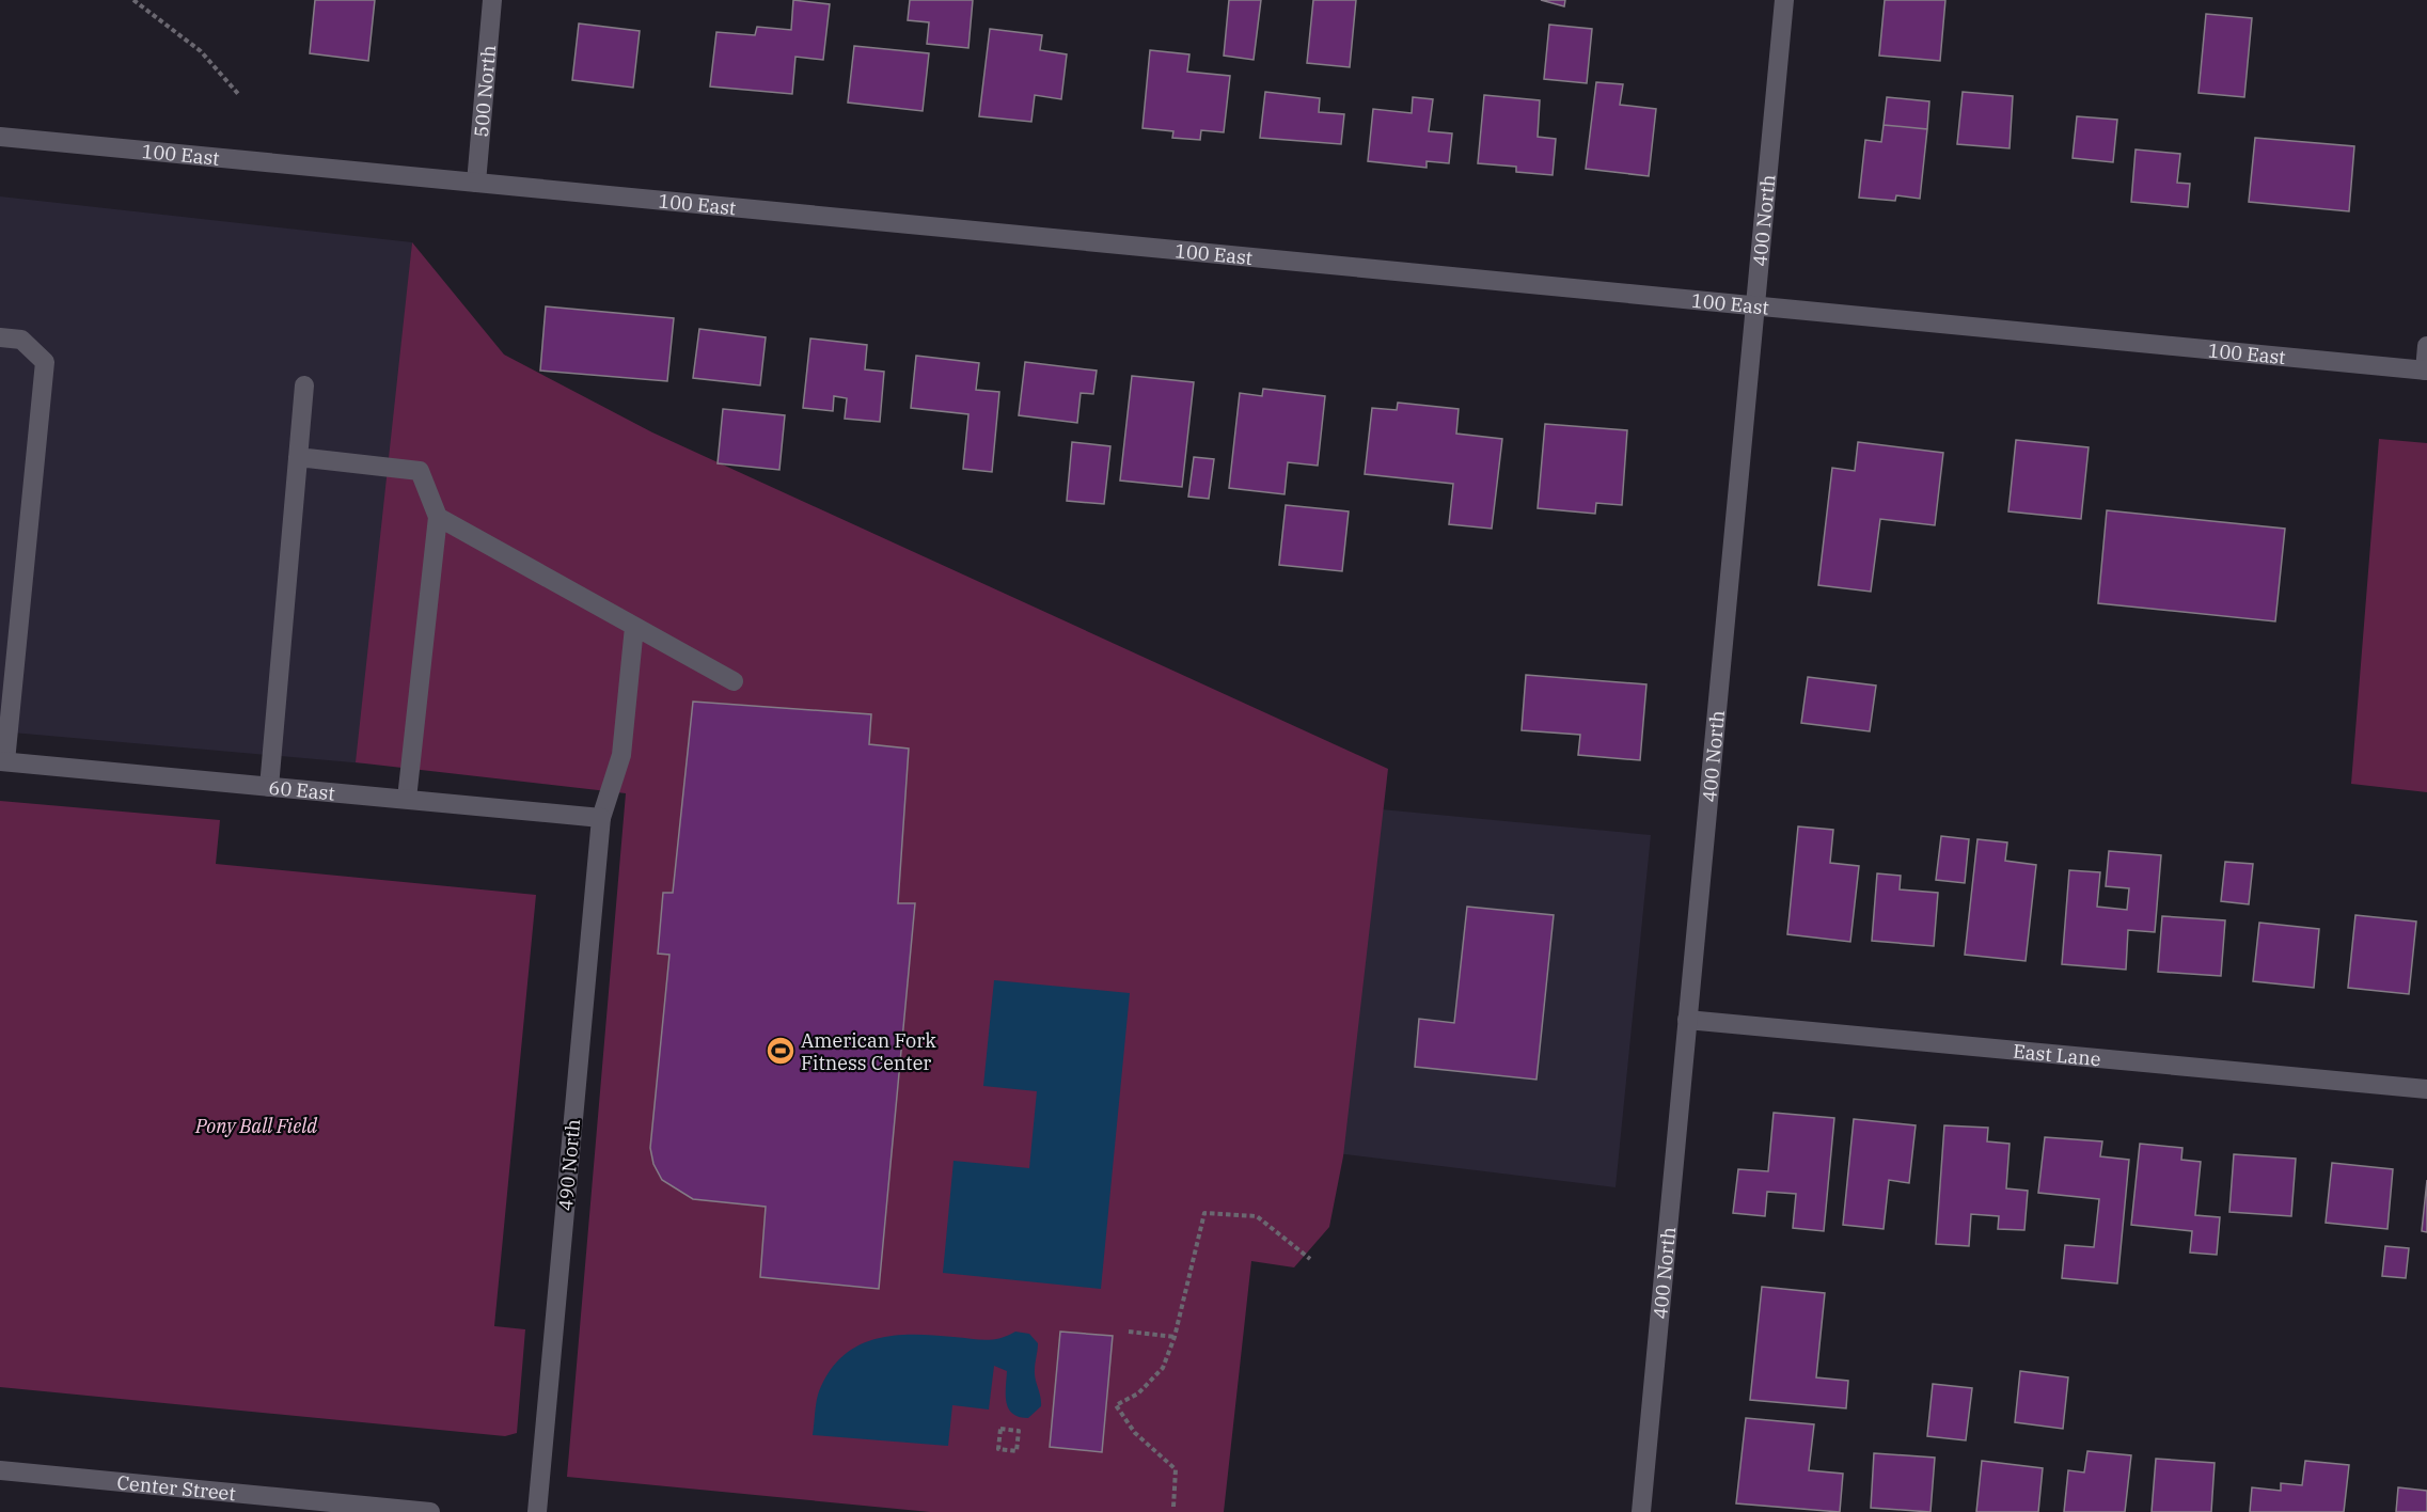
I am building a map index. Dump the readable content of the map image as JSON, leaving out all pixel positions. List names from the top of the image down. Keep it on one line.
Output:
{"streets":{"street":["500 North","100 East","400 North","60 East","East Lane","490 North","Center Street"]},"crossings":[["500 North","100 East"],["100 East","400 North"],["400 North","East Lane"],["60 East","490 North"]],"parks":["Pony Ball Field"],"places":{"sports":["American Fork Fitness Center"]}}
